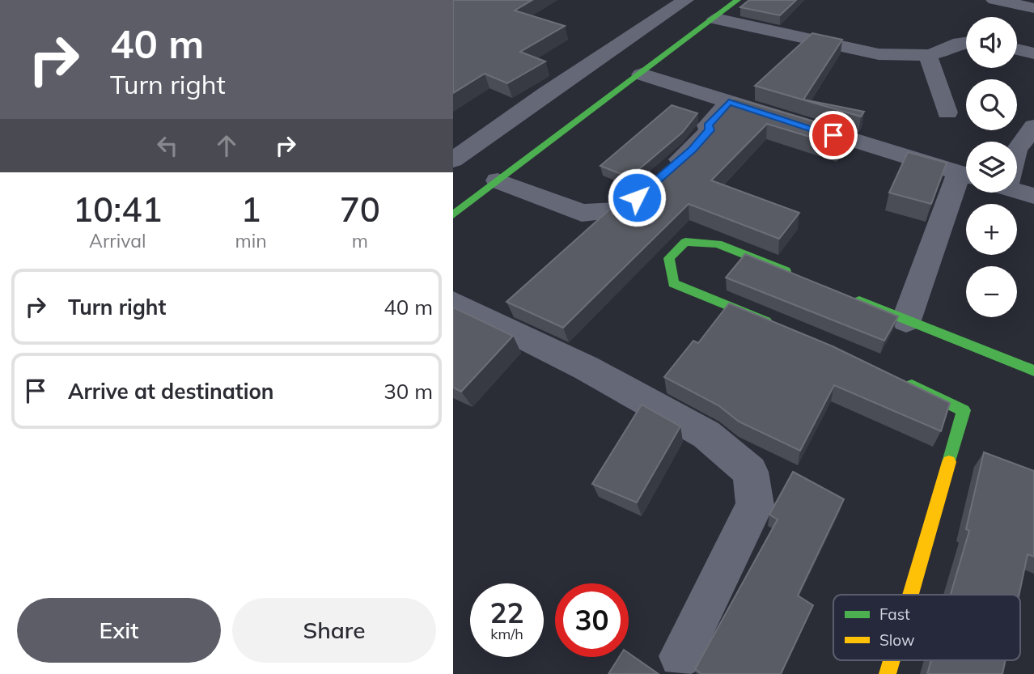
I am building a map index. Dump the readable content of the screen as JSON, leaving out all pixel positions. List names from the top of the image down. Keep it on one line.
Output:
{"legend":["Fast","Slow"],"page":{"turn":["40 m","Turn right"],"map_buttons":["+","−"],"eta":["10:41","Arrival","1","min","70","m"],"list":[{"name":"Turn right","value":"40 m"},{"name":"Arrive at destination","value":"30 m"}],"speed":"22 km/h","limit":"30","buttons":["Exit","Share"]}}
